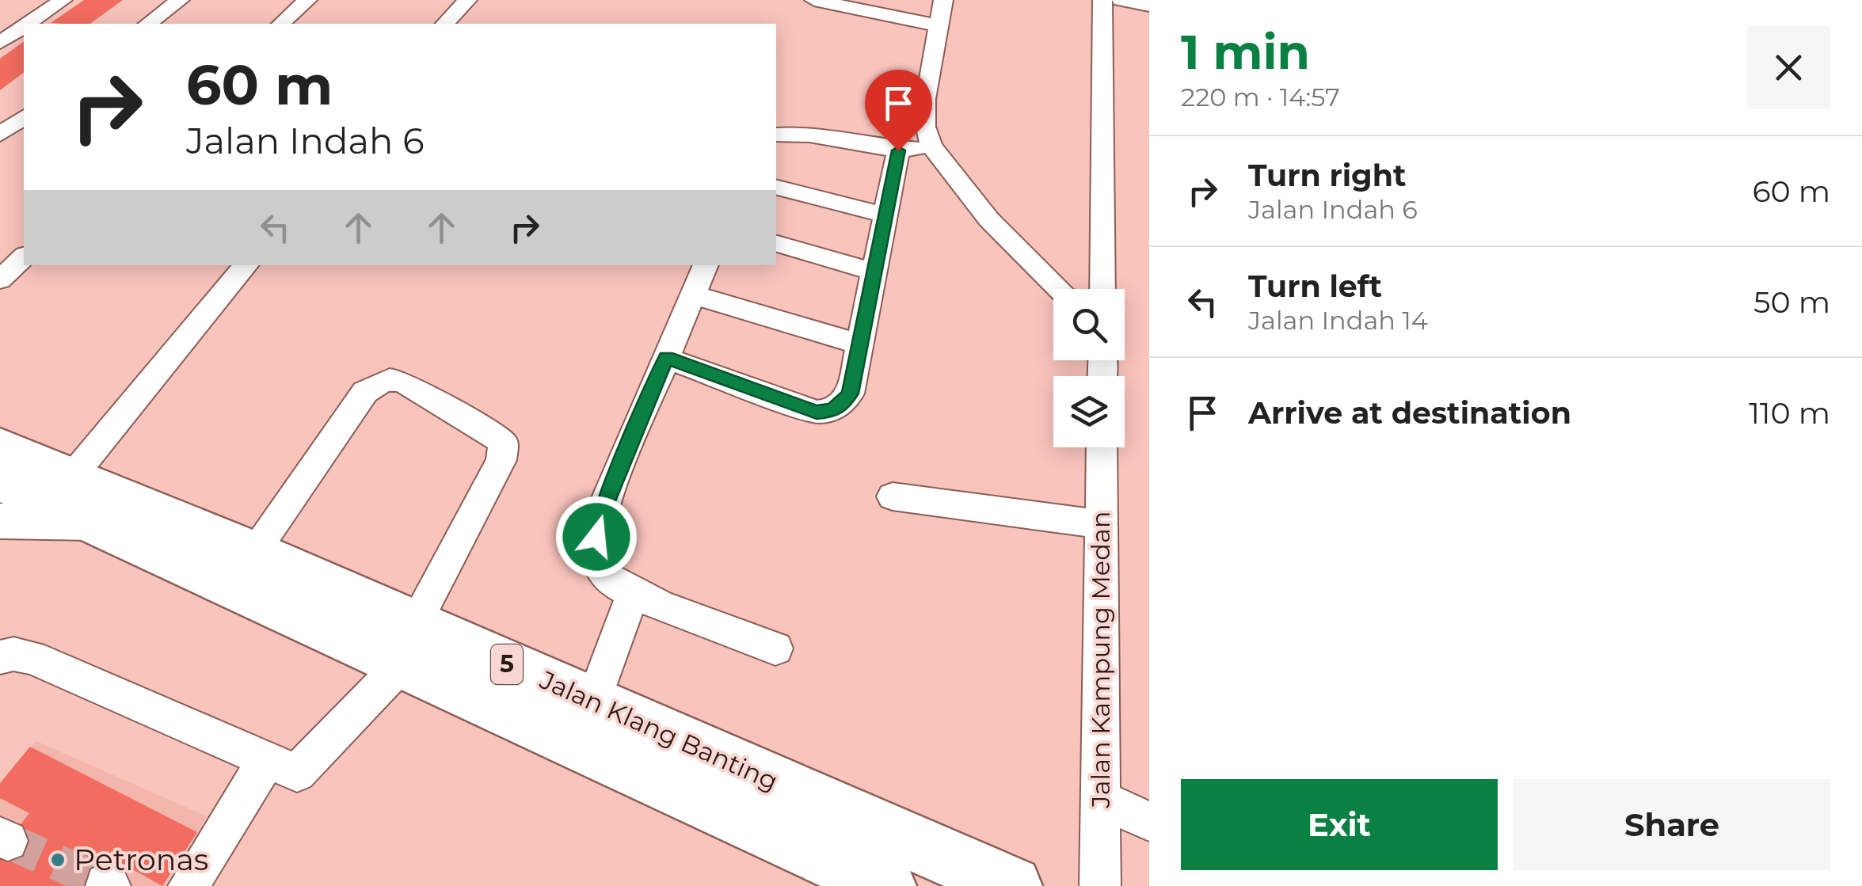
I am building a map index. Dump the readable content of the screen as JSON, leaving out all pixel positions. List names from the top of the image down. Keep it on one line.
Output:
{"streets":{"highway":["5","Jalan Klang Banting"],"street":["Jalan Kampung Medan"]},"places":["Petronas"],"page":{"heading":["1 min","220 m · 14:57"],"turn":["60 m","Jalan Indah 6"],"list":[{"name":"Turn right","note":"Jalan Indah 6","value":"60 m"},{"name":"Turn left","note":"Jalan Indah 14","value":"50 m"},{"name":"Arrive at destination","value":"110 m"}],"buttons":["Exit","Share"]}}
